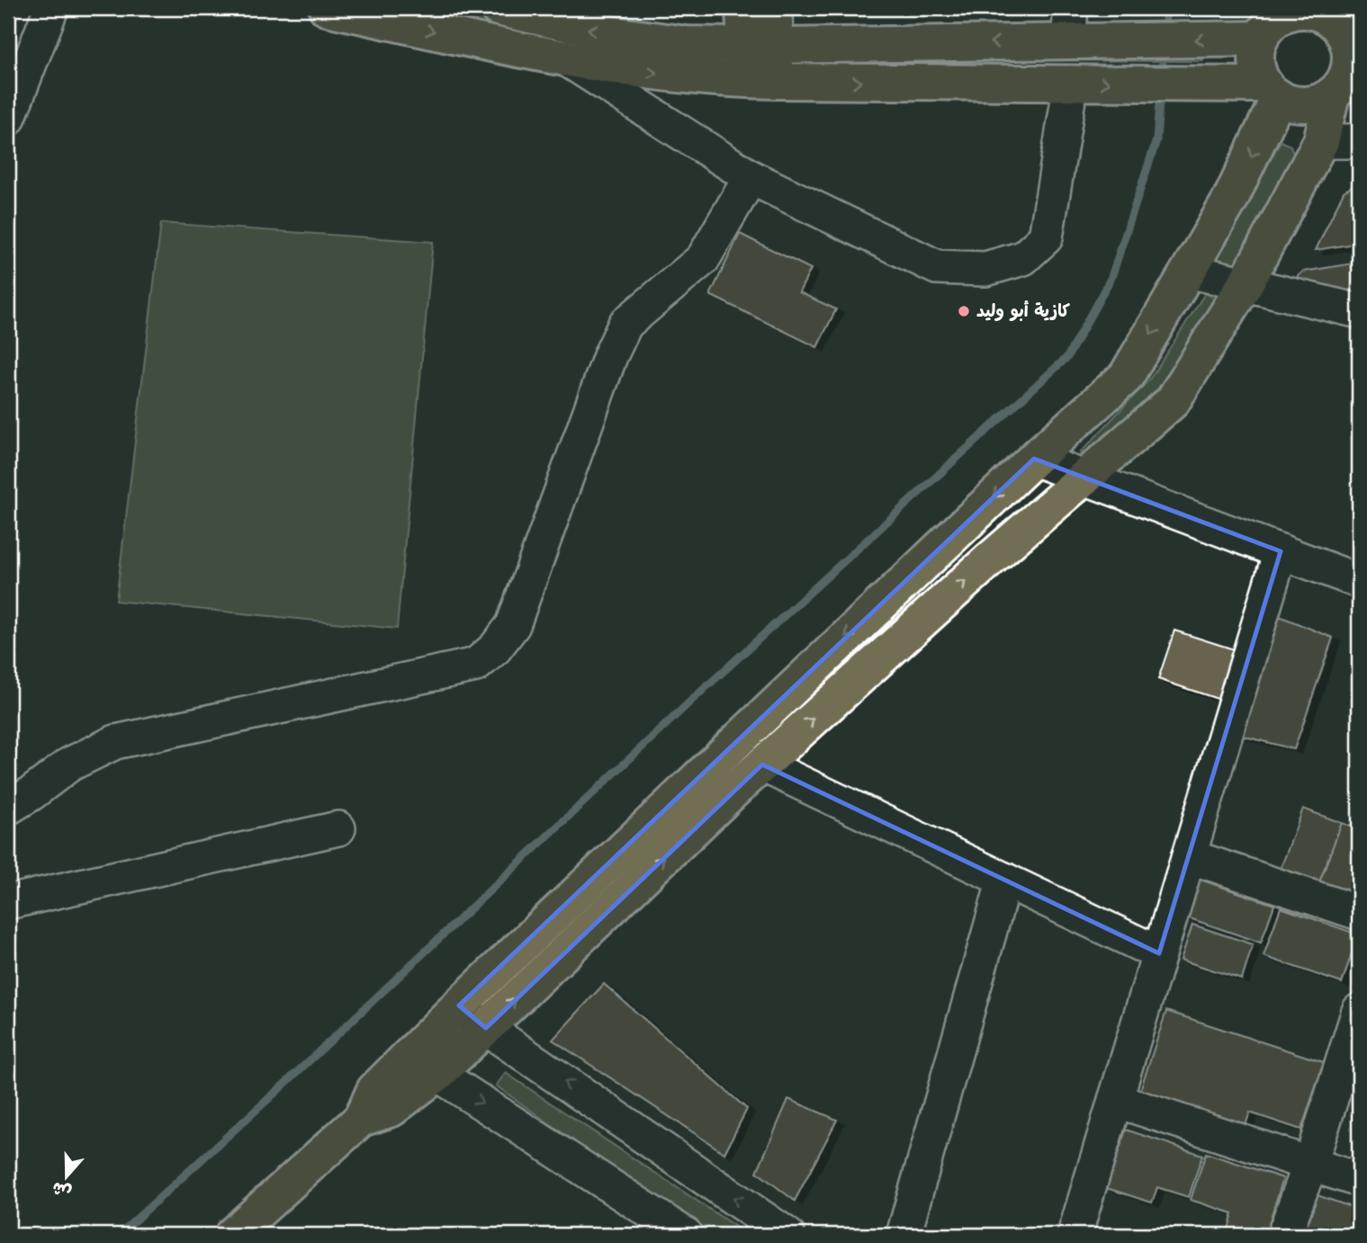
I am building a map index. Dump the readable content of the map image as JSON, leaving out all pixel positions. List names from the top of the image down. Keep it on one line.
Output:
{"places":["كازية أبو وليد"],"north":"bottom"}
